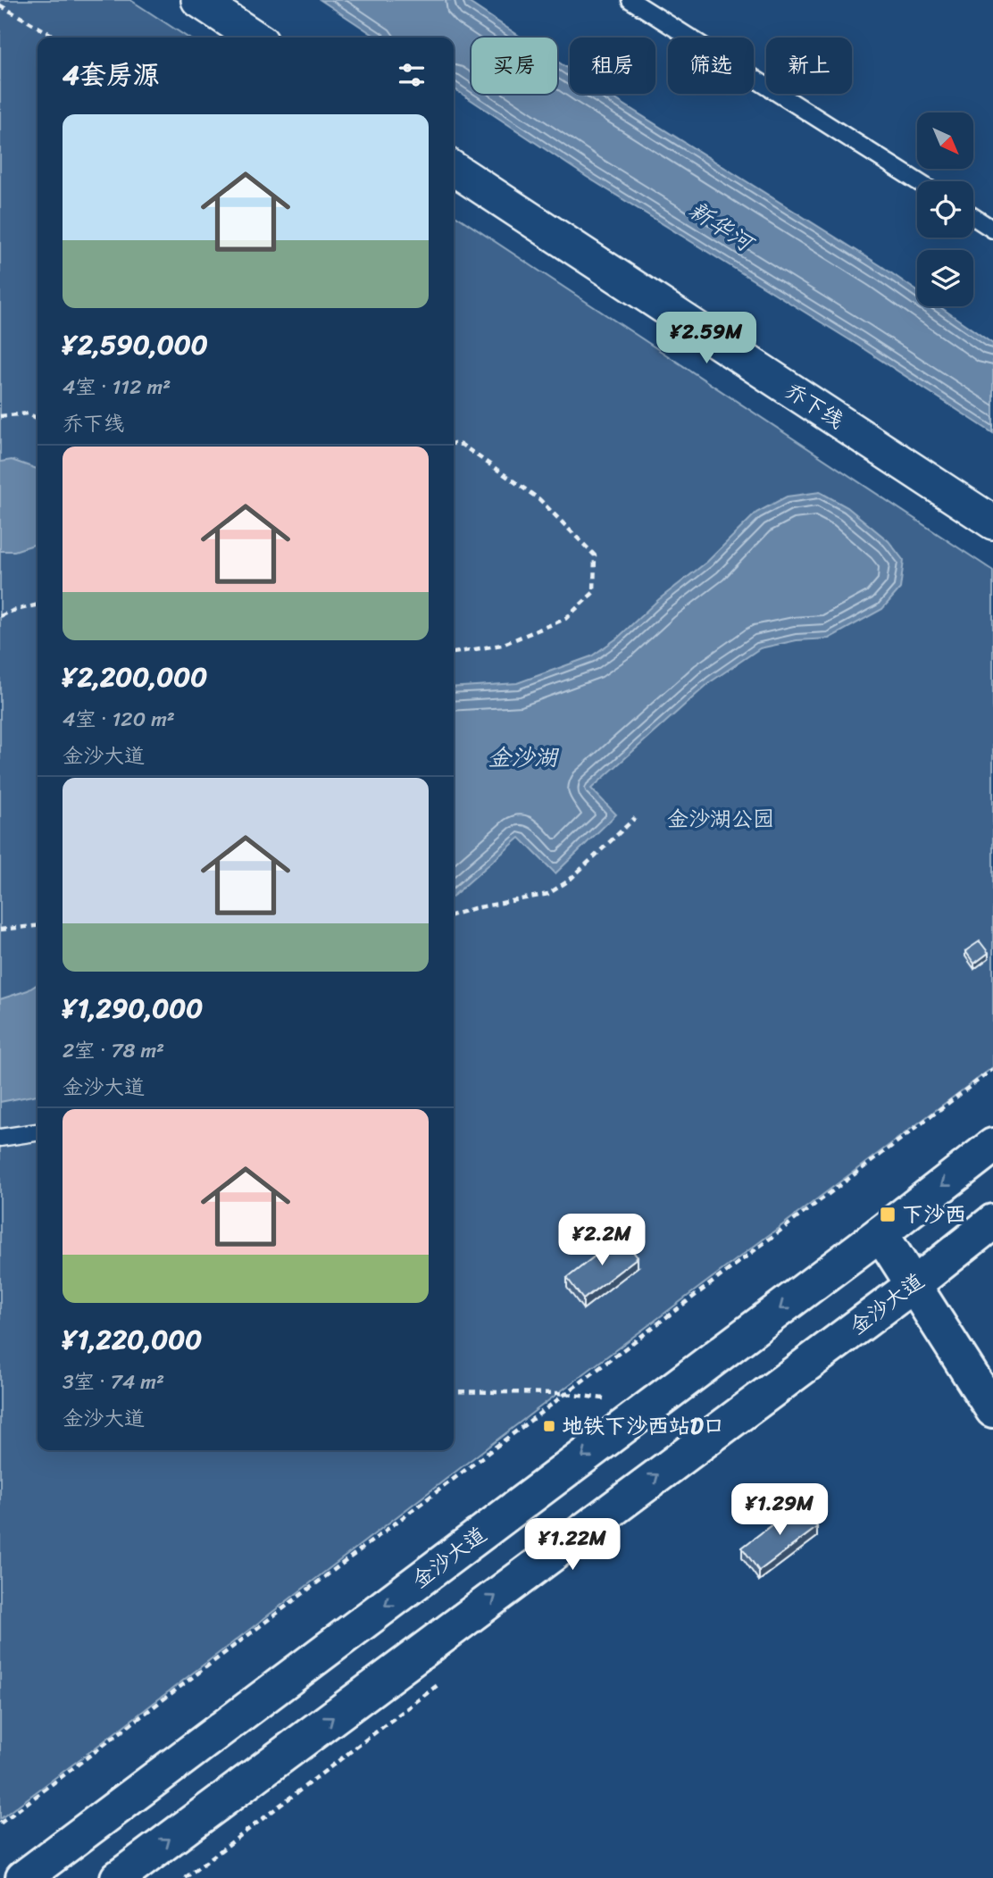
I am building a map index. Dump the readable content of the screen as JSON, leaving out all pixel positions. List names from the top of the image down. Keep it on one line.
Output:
{"streets":{"main road":["金沙大道"],"street":["乔下线"]},"water":["新华河","金沙湖"],"parks":["金沙湖公园"],"places":{"transit":["下沙西","地铁下沙西站D口"]},"north":"bottom right","page":{"chip":["买房","租房","筛选","新上"],"heading":"4套房源","list":[{"name":"¥2,590,000","note":"4室 · 112 m² · 乔下线"},{"name":"¥2,200,000","note":"4室 · 120 m² · 金沙大道"},{"name":"¥1,290,000","note":"2室 · 78 m² · 金沙大道"},{"name":"¥1,220,000","note":"3室 · 74 m² · 金沙大道"}],"price":["¥2.59M","¥2.2M","¥1.29M","¥1.22M"]}}
